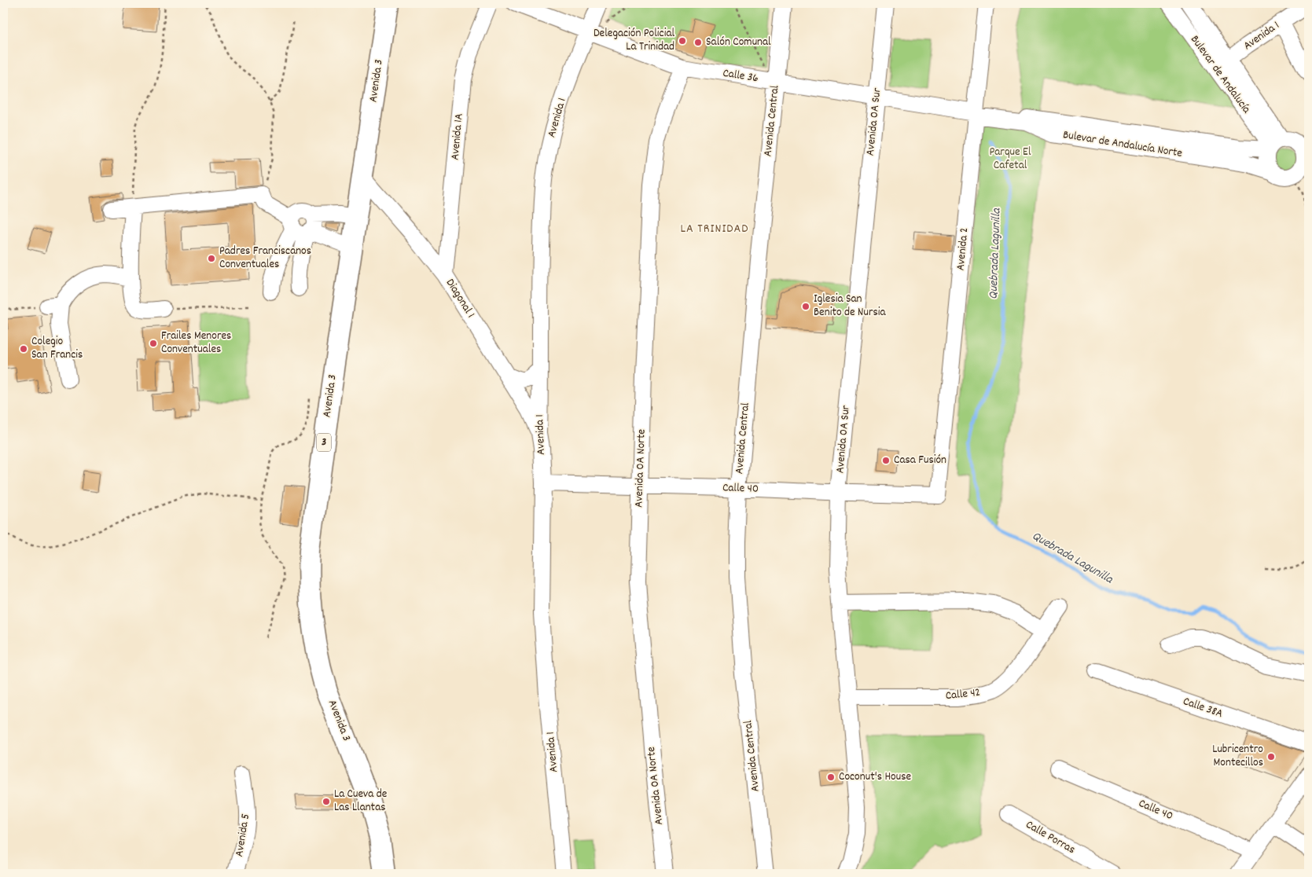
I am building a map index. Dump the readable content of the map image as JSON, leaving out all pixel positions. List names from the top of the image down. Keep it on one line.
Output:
{"streets":{"main road":["Avenida 3","3"],"street":["Avenida 1","Bulevar de Andalucía","Calle 36","Avenida Central","Avenida 0A Sur","Avenida 1A","Bulevar de Andalucía Norte","Avenida 2","Diagonal 1","Avenida 0A Norte","Calle 40","Calle 42","Calle 38A","Avenida 5","Calle Porras"]},"crossings":[["Avenida 1","Bulevar de Andalucía"],["Avenida 1","Calle 36"],["Avenida 1","Diagonal 1"],["Avenida 1","Calle 40"],["Bulevar de Andalucía","Bulevar de Andalucía Norte"],["Calle 36","Avenida Central"],["Calle 36","Avenida 0A Sur"],["Calle 36","Bulevar de Andalucía Norte"],["Calle 36","Avenida 2"],["Calle 36","Avenida 0A Norte"],["Avenida 3","Diagonal 1"],["Avenida Central","Calle 40"],["Avenida 0A Sur","Calle 40"],["Avenida 0A Sur","Calle 42"],["Avenida 1A","Diagonal 1"],["Bulevar de Andalucía Norte","Avenida 2"],["Avenida 2","Calle 40"],["Avenida 0A Norte","Calle 40"]],"districts":["LA TRINIDAD"],"water":["Quebrada Lagunilla"],"parks":["Parque El Cafetal"],"places":["Delegación Policial La Trinidad","Salón Comunal","Padres Franciscanos Conventuales","Iglesia San Benito de Nursia","Frailes Menores Conventuales","Colegio San Francis","Casa Fusión","Lubricentro Montecillos","Coconut's House","La Cueva de Las Llantas"]}
